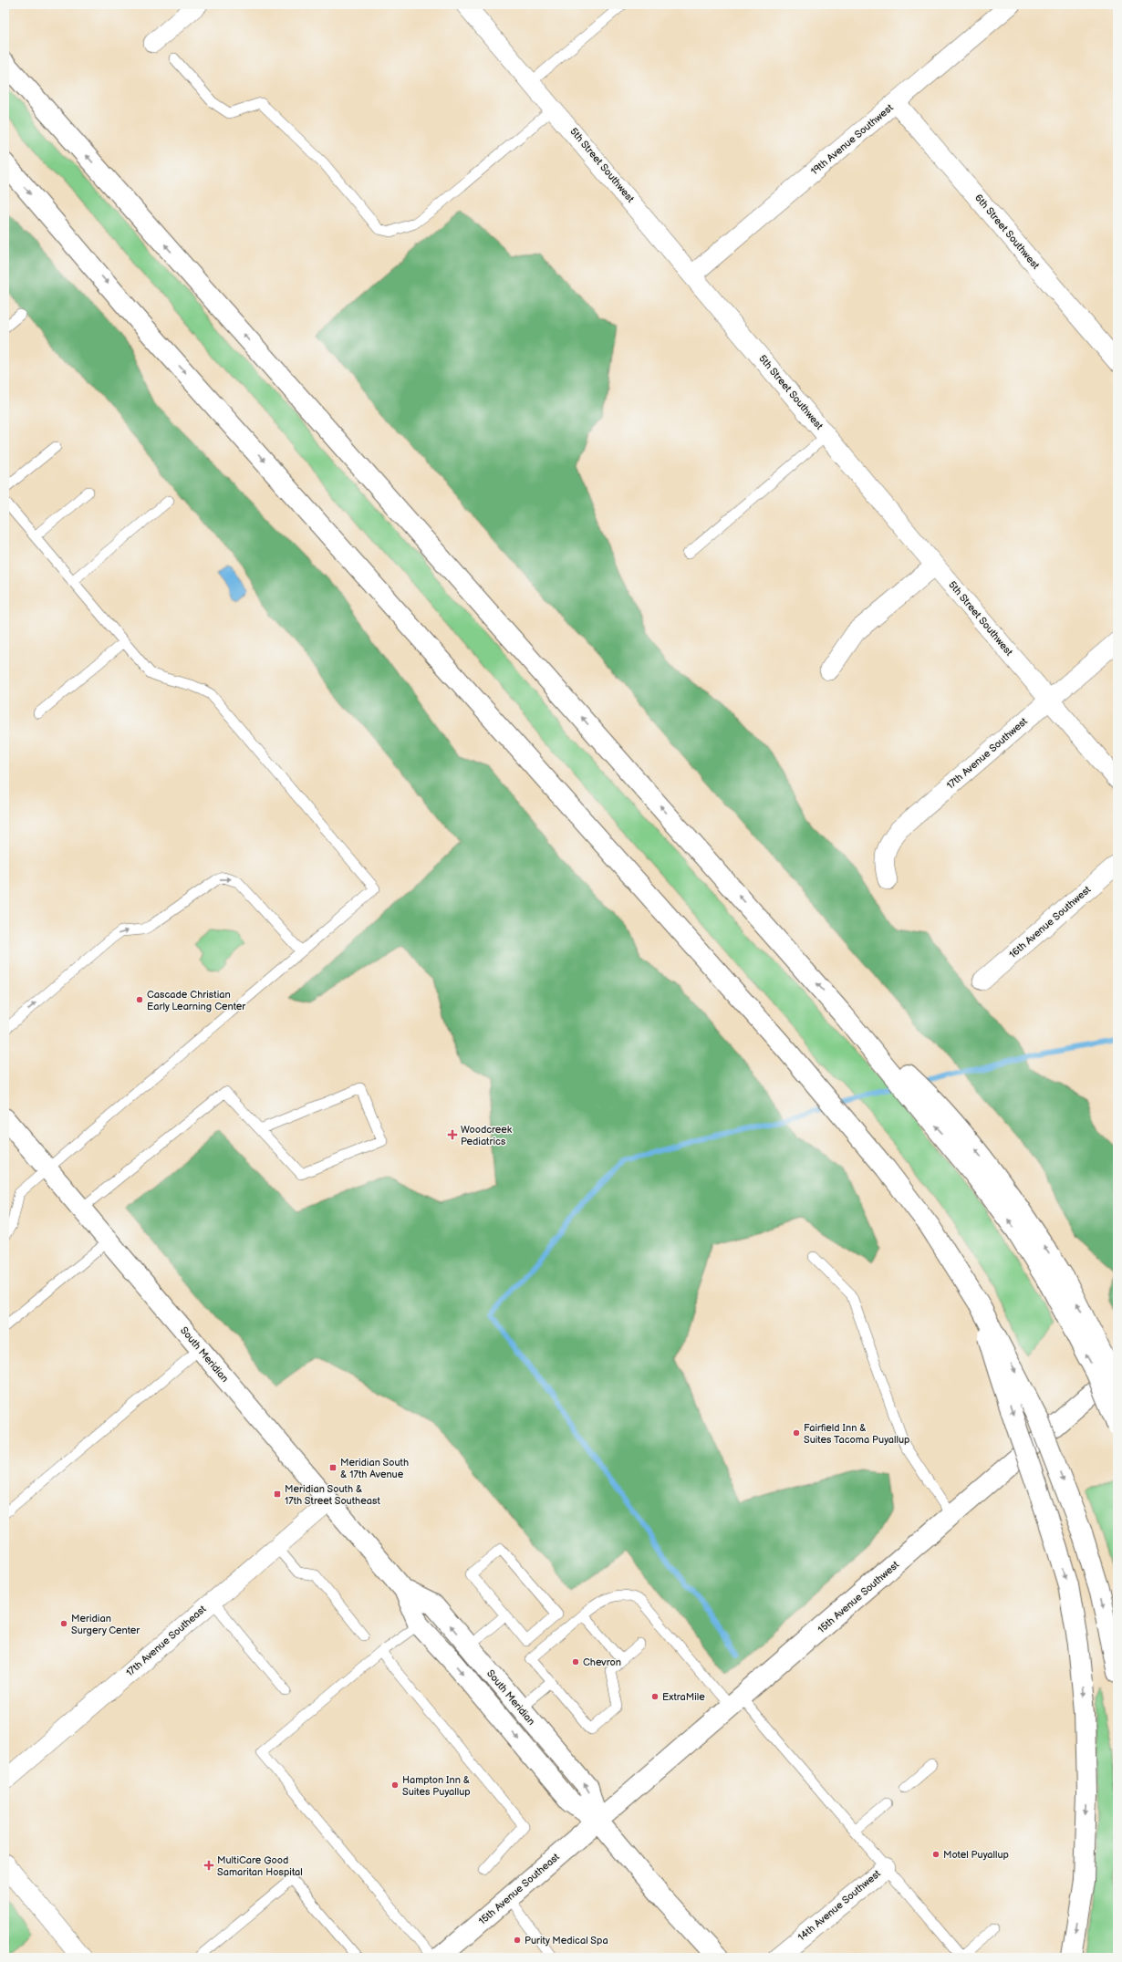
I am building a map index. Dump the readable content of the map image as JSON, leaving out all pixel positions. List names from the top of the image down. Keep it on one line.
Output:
{"streets":{"main road":["South Meridian","15th Avenue Southwest","15th Avenue Southeast"],"street":["19th Avenue Southwest","5th Street Southwest","6th Street Southwest","17th Avenue Southwest","16th Avenue Southwest","17th Avenue Southeast","14th Avenue Southwest"]},"crossings":[["19th Avenue Southwest","5th Street Southwest"],["19th Avenue Southwest","6th Street Southwest"],["5th Street Southwest","17th Avenue Southwest"],["South Meridian","15th Avenue Southwest"],["South Meridian","17th Avenue Southeast"],["South Meridian","15th Avenue Southeast"],["15th Avenue Southwest","15th Avenue Southeast"]],"places":{"other":["Cascade Christian Early Learning Center","Fairfield Inn & Suites Tacoma Puyallup","Meridian Surgery Center","Chevron","ExtraMile","Hampton Inn & Suites Puyallup","Motel Puyallup","Purity Medical Spa"],"health":["Woodcreek Pediatrics","MultiCare Good Samaritan Hospital"],"transit":["Meridian South & 17th Avenue","Meridian South & 17th Street Southeast"]}}
